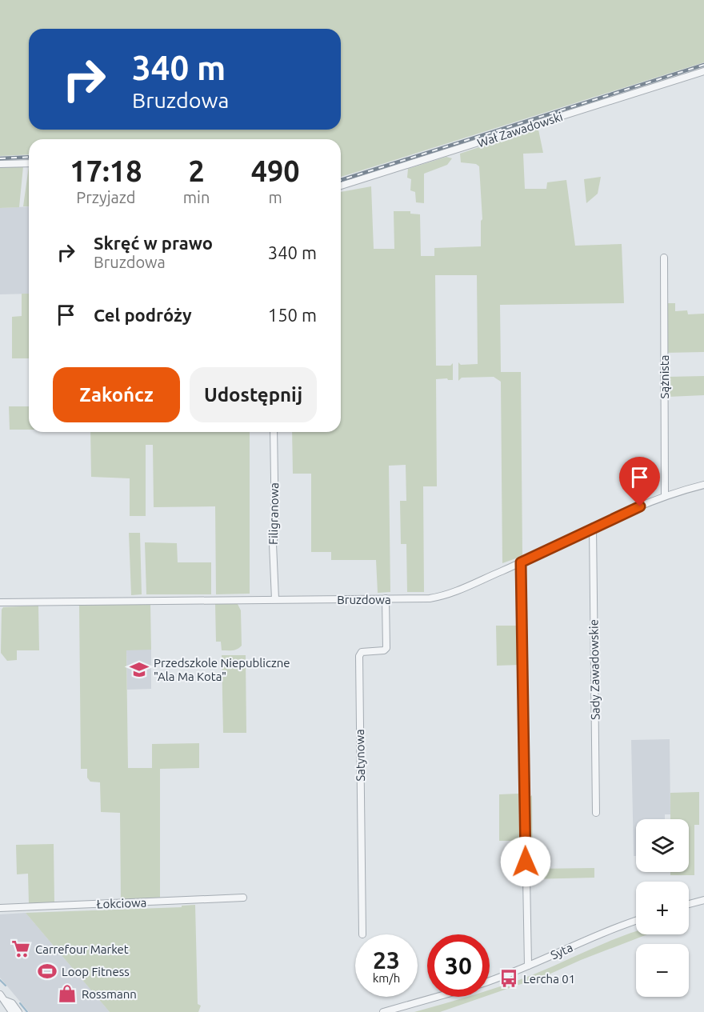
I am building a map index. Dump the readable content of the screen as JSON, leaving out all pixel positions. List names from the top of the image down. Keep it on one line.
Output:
{"streets":{"street":["Wał Zawadowski","Sążnista","Filigranowa","Bruzdowa","Sady Zawadowskie","Satynowa","Łokciowa","Syta"]},"crossings":[["Sążnista","Bruzdowa"],["Filigranowa","Bruzdowa"],["Bruzdowa","Sady Zawadowskie"],["Bruzdowa","Satynowa"]],"places":{"school or university":["Przedszkole Niepubliczne \"Ala Ma Kota\""],"supermarket":["Carrefour Market"],"sports":["Loop Fitness"],"bus stop":["Lercha 01"],"shop":["Rossmann"]},"page":{"turn":["340 m","Bruzdowa"],"eta":["17:18","Przyjazd","2","min","490","m"],"list":[{"name":"Skręć w prawo","note":"Bruzdowa","value":"340 m"},{"name":"Cel podróży","value":"150 m"}],"buttons":["Zakończ","Udostępnij"],"map_buttons":["+","−"],"speed":"23 km/h","limit":"30"}}
